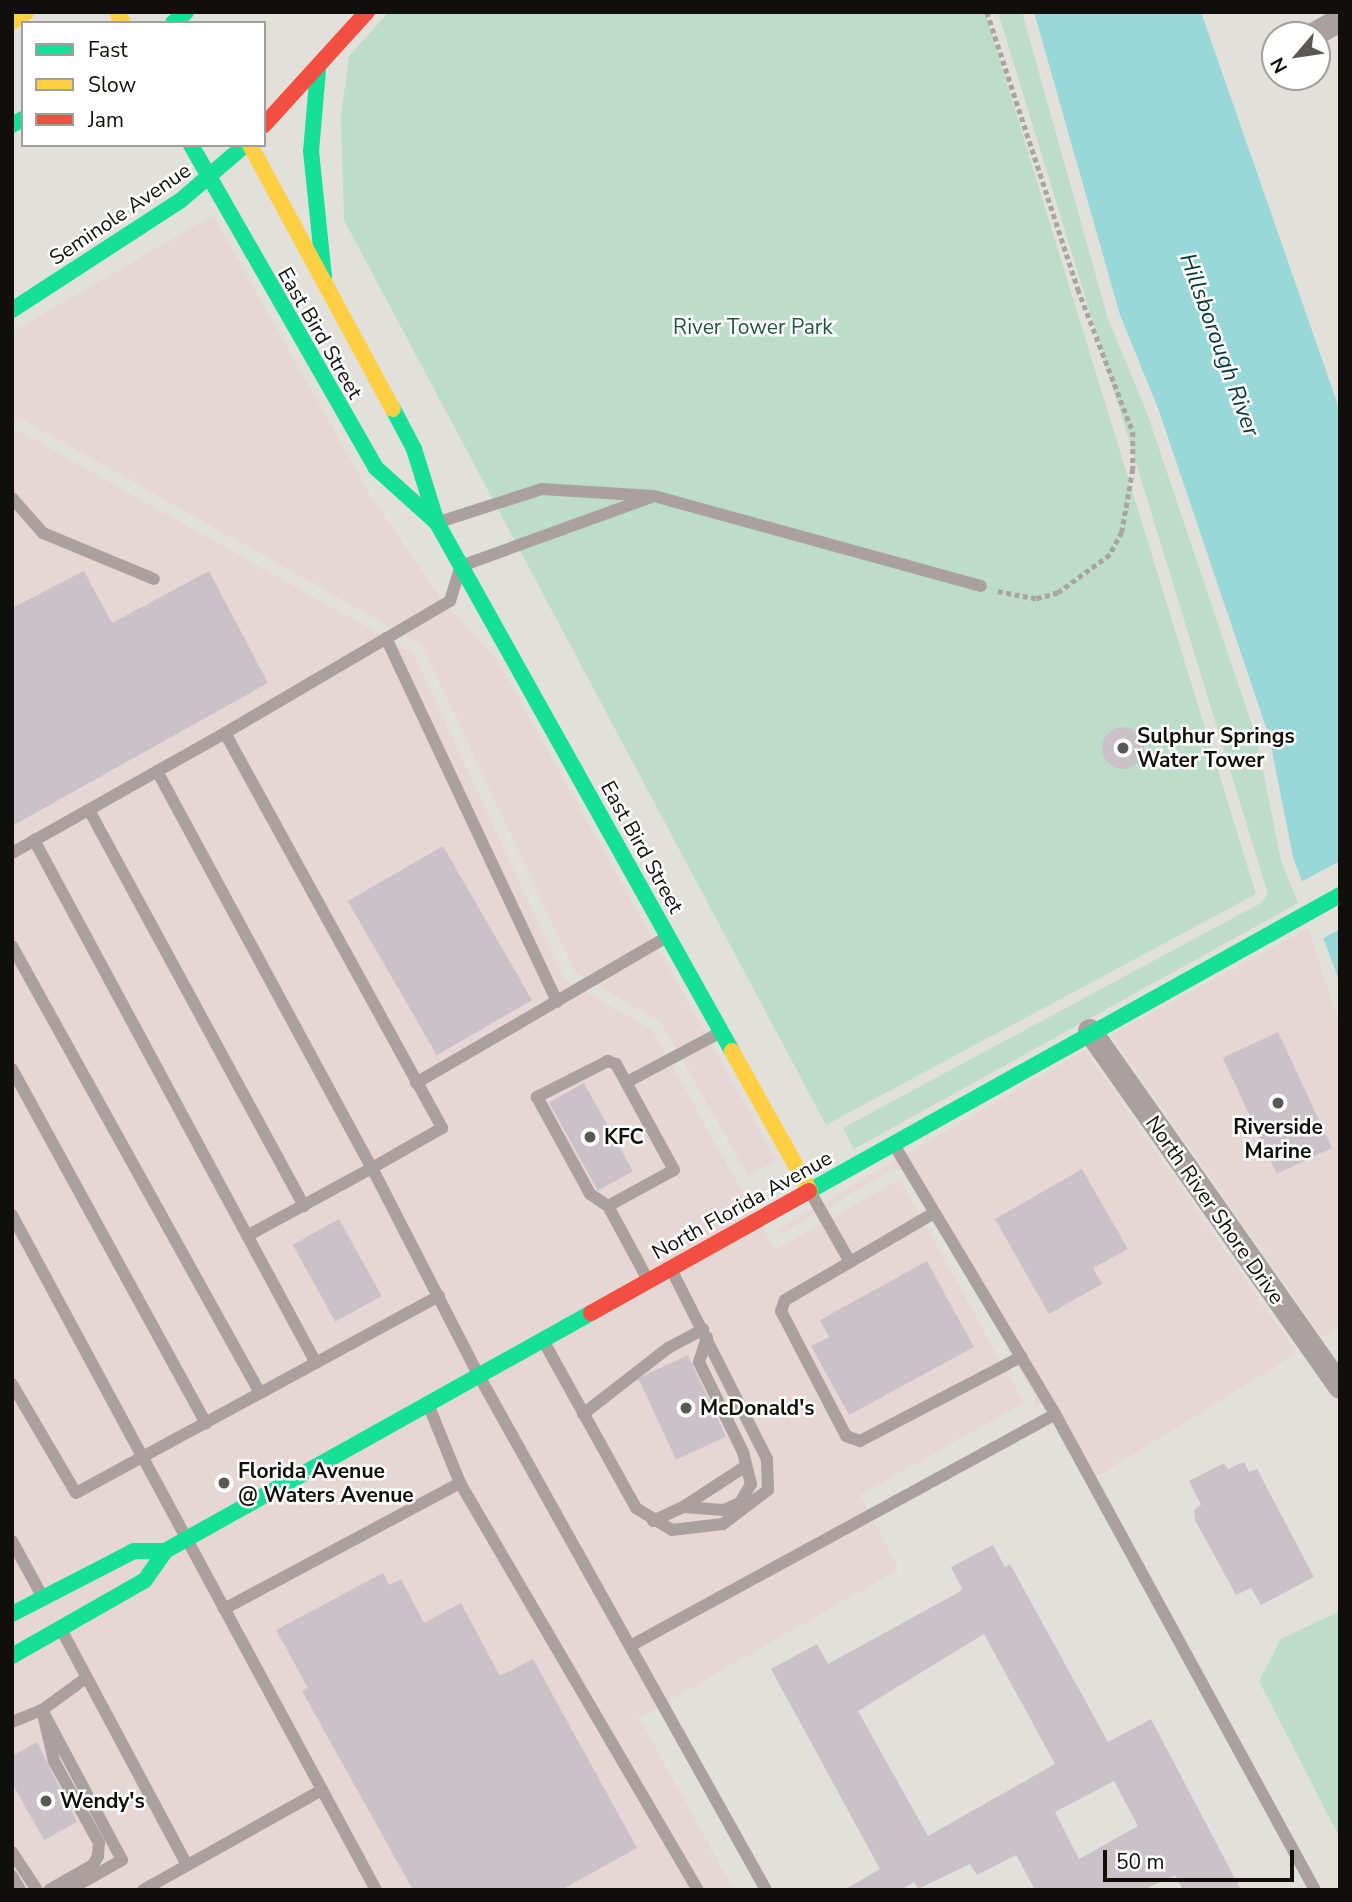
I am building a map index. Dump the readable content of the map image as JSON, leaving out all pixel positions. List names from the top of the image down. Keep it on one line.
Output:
{"streets":{"main road":["Seminole Avenue","East Bird Street","North Florida Avenue"],"street":["North River Shore Drive"]},"crossings":[["Seminole Avenue","East Bird Street"],["East Bird Street","North Florida Avenue"],["North Florida Avenue","North River Shore Drive"]],"water":["Hillsborough River"],"parks":["River Tower Park"],"places":["Sulphur Springs Water Tower","Riverside Marine","KFC","McDonald's","Florida Avenue @ Waters Avenue","Wendy's"],"legend":["Fast","Slow","Jam"],"scale_bar":"50 m","north":"bottom left"}
